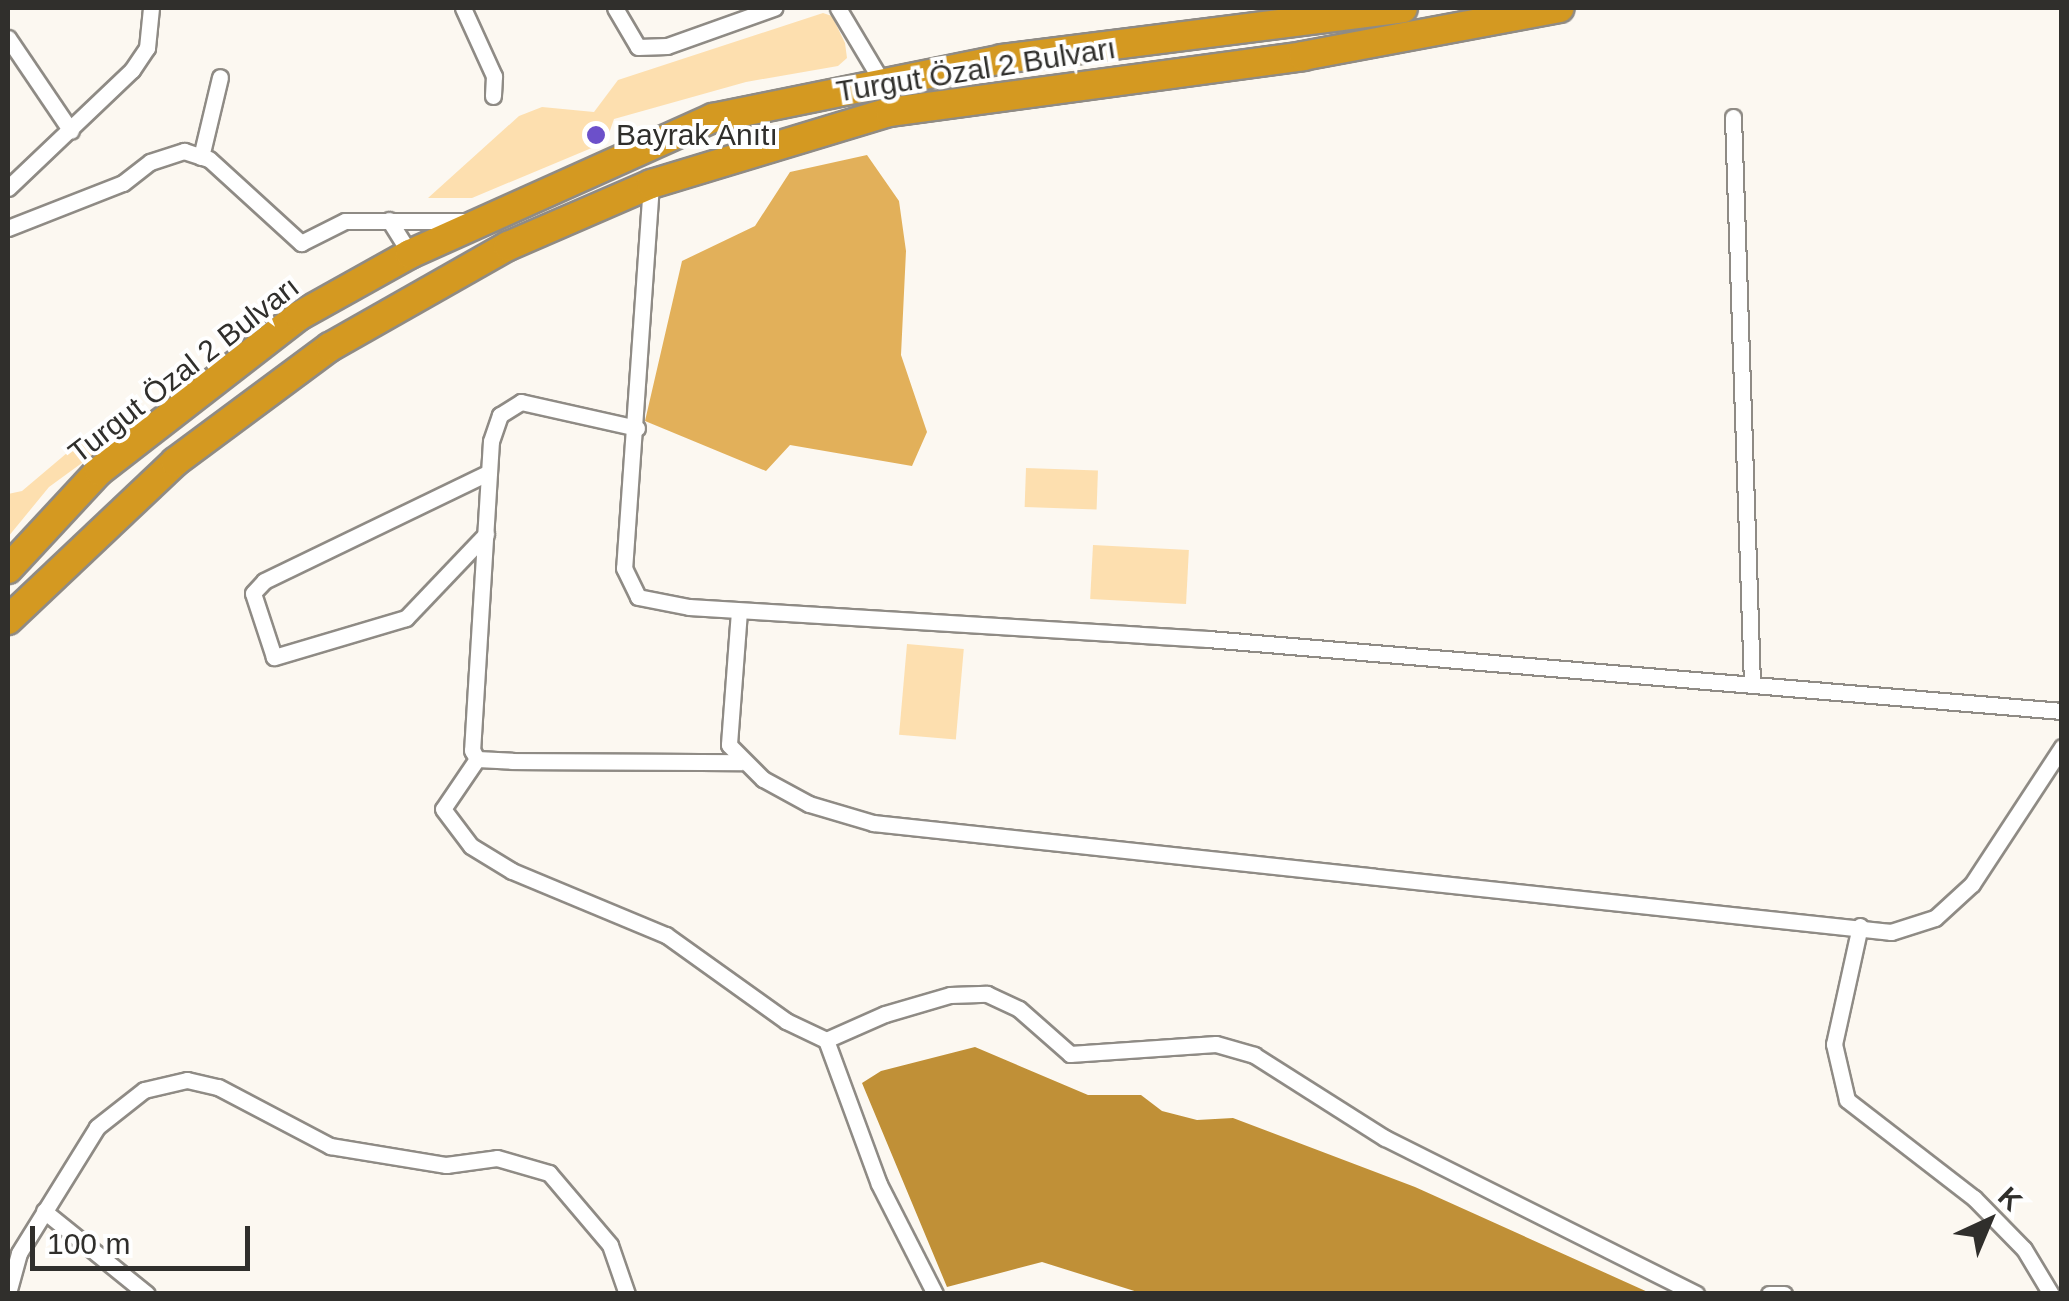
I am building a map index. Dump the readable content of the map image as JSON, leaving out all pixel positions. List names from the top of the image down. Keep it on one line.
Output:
{"streets":{"highway":["Turgut Özal 2 Bulvarı"]},"places":["Bayrak Anıtı"],"scale_bar":"100 m","north":"top right"}
